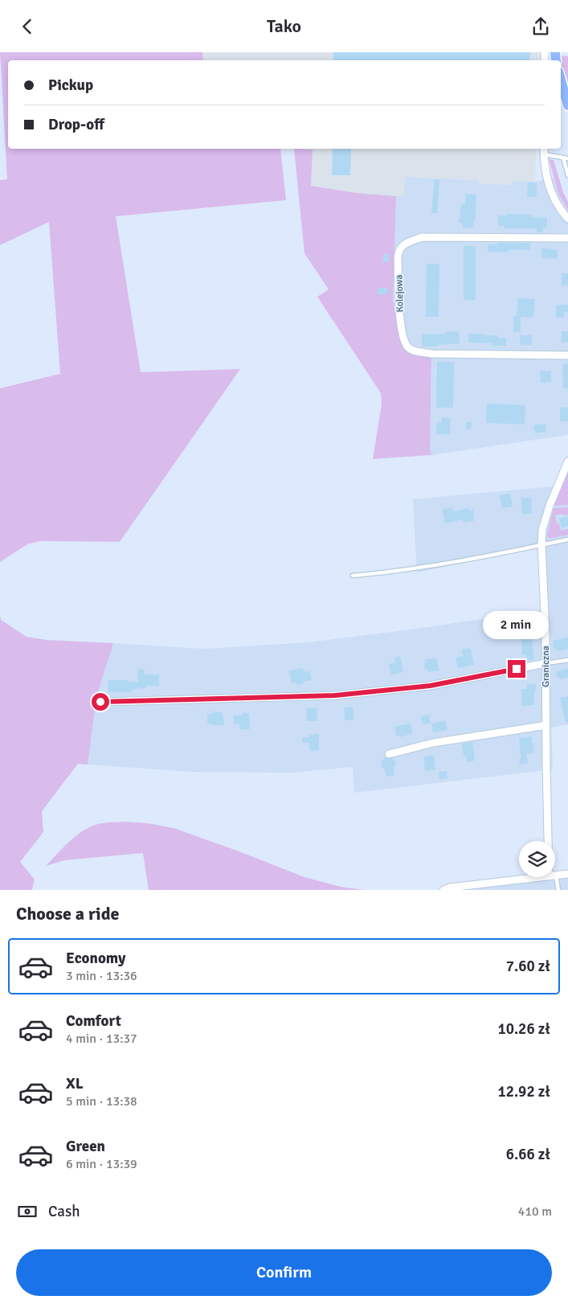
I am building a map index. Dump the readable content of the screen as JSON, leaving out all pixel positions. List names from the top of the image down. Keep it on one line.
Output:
{"streets":{"street":["Kolejowa","Graniczna"]},"page":{"header":"Tako","banner":["Pickup","Drop-off"],"bubble":"2 min","heading":"Choose a ride","list":[{"name":"Economy","note":"3 min · 13:36","value":"7.60 zł"},{"name":"Comfort","note":"4 min · 13:37","value":"10.26 zł"},{"name":"XL","note":"5 min · 13:38","value":"12.92 zł"},{"name":"Green","note":"6 min · 13:39","value":"6.66 zł"}],"pay":["Cash","410 m"],"buttons":"Confirm"}}
